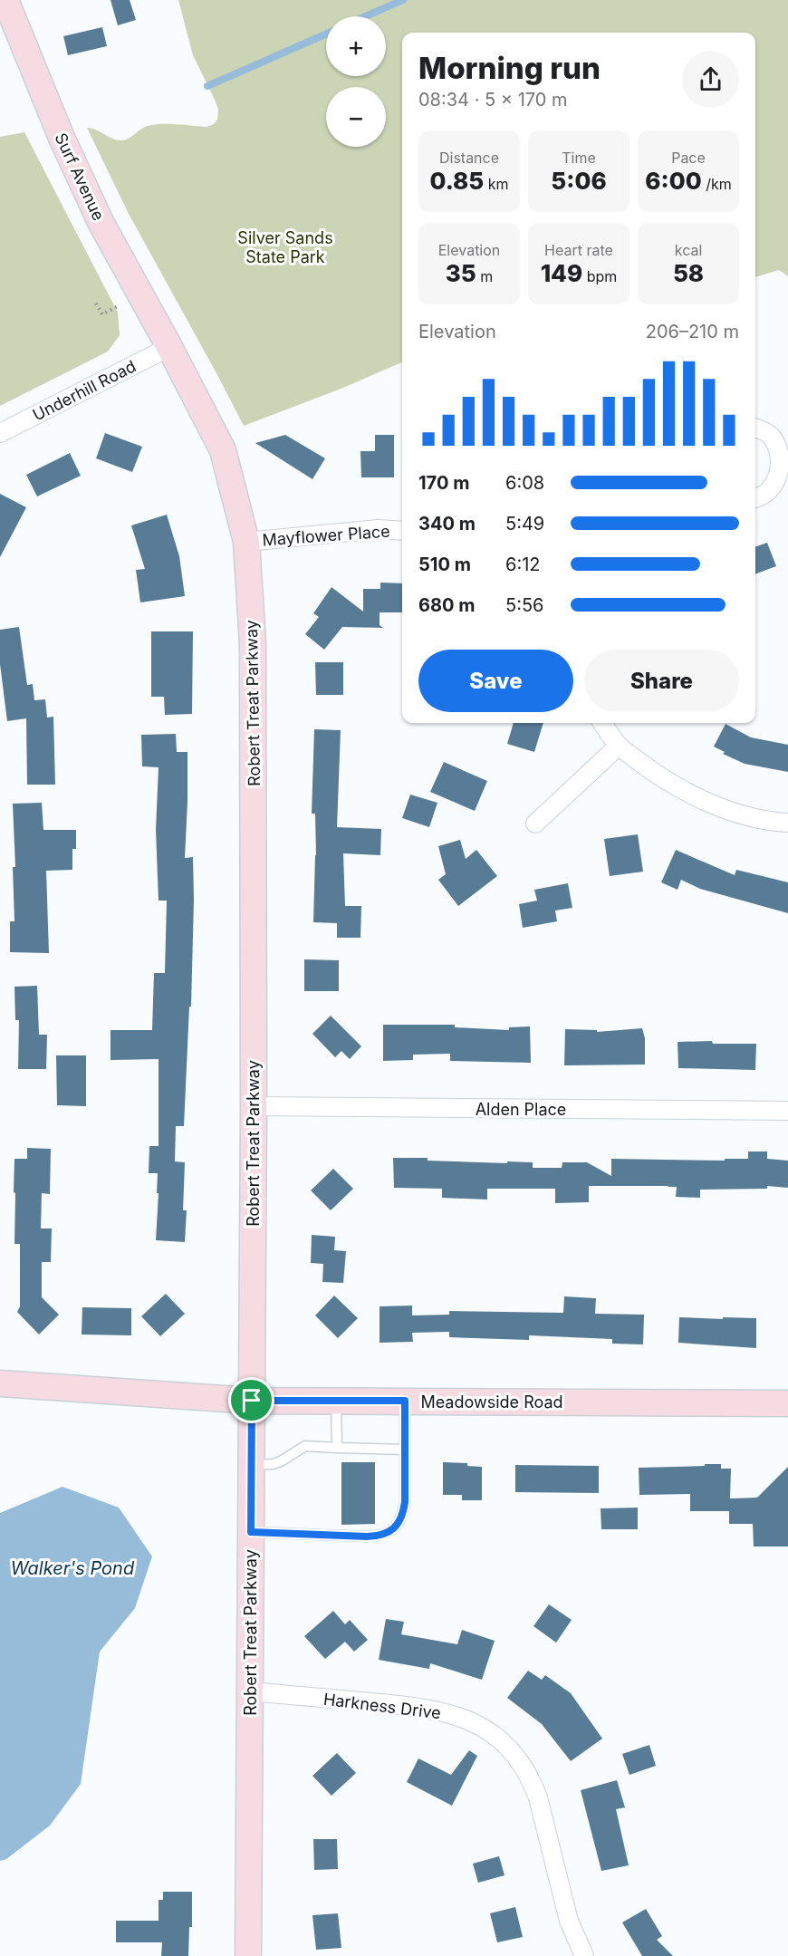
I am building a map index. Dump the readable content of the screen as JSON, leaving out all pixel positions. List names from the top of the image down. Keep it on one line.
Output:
{"streets":{"street":["Surf Avenue","Underhill Road","Mayflower Place","Robert Treat Parkway","Alden Place","Meadowside Road","Harkness Drive"]},"crossings":[["Surf Avenue","Underhill Road"],["Surf Avenue","Robert Treat Parkway"],["Underhill Road","Robert Treat Parkway"],["Mayflower Place","Robert Treat Parkway"],["Robert Treat Parkway","Alden Place"],["Robert Treat Parkway","Meadowside Road"],["Robert Treat Parkway","Harkness Drive"]],"water":["Walker's Pond"],"parks":["Silver Sands State Park"],"page":{"map_buttons":["+","−"],"heading":["Morning run","08:34 · 5 × 170 m"],"stats":[["Distance","0.85 km"],["Time","5:06"],["Pace","6:00 /km"],["Elevation","35 m"],["Heart rate","149 bpm"],["kcal","58"]],"chart":["Elevation","206–210 m"],"list":[{"name":"170 m","note":"6:08"},{"name":"340 m","note":"5:49"},{"name":"510 m","note":"6:12"},{"name":"680 m","note":"5:56"}],"buttons":["Save","Share"]}}
